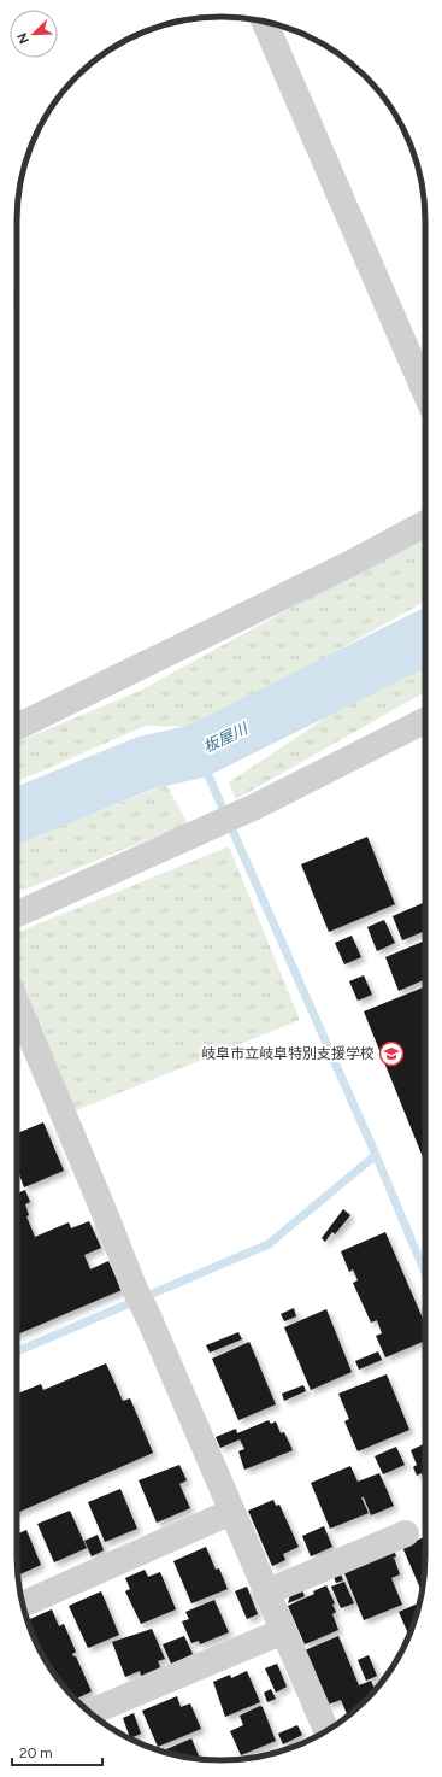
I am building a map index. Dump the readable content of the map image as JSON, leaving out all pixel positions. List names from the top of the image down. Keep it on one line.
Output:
{"water":["板屋川"],"places":{"school or university":["岐阜市立岐阜特別支援学校"]},"scale_bar":"20 m","north":"bottom left"}
